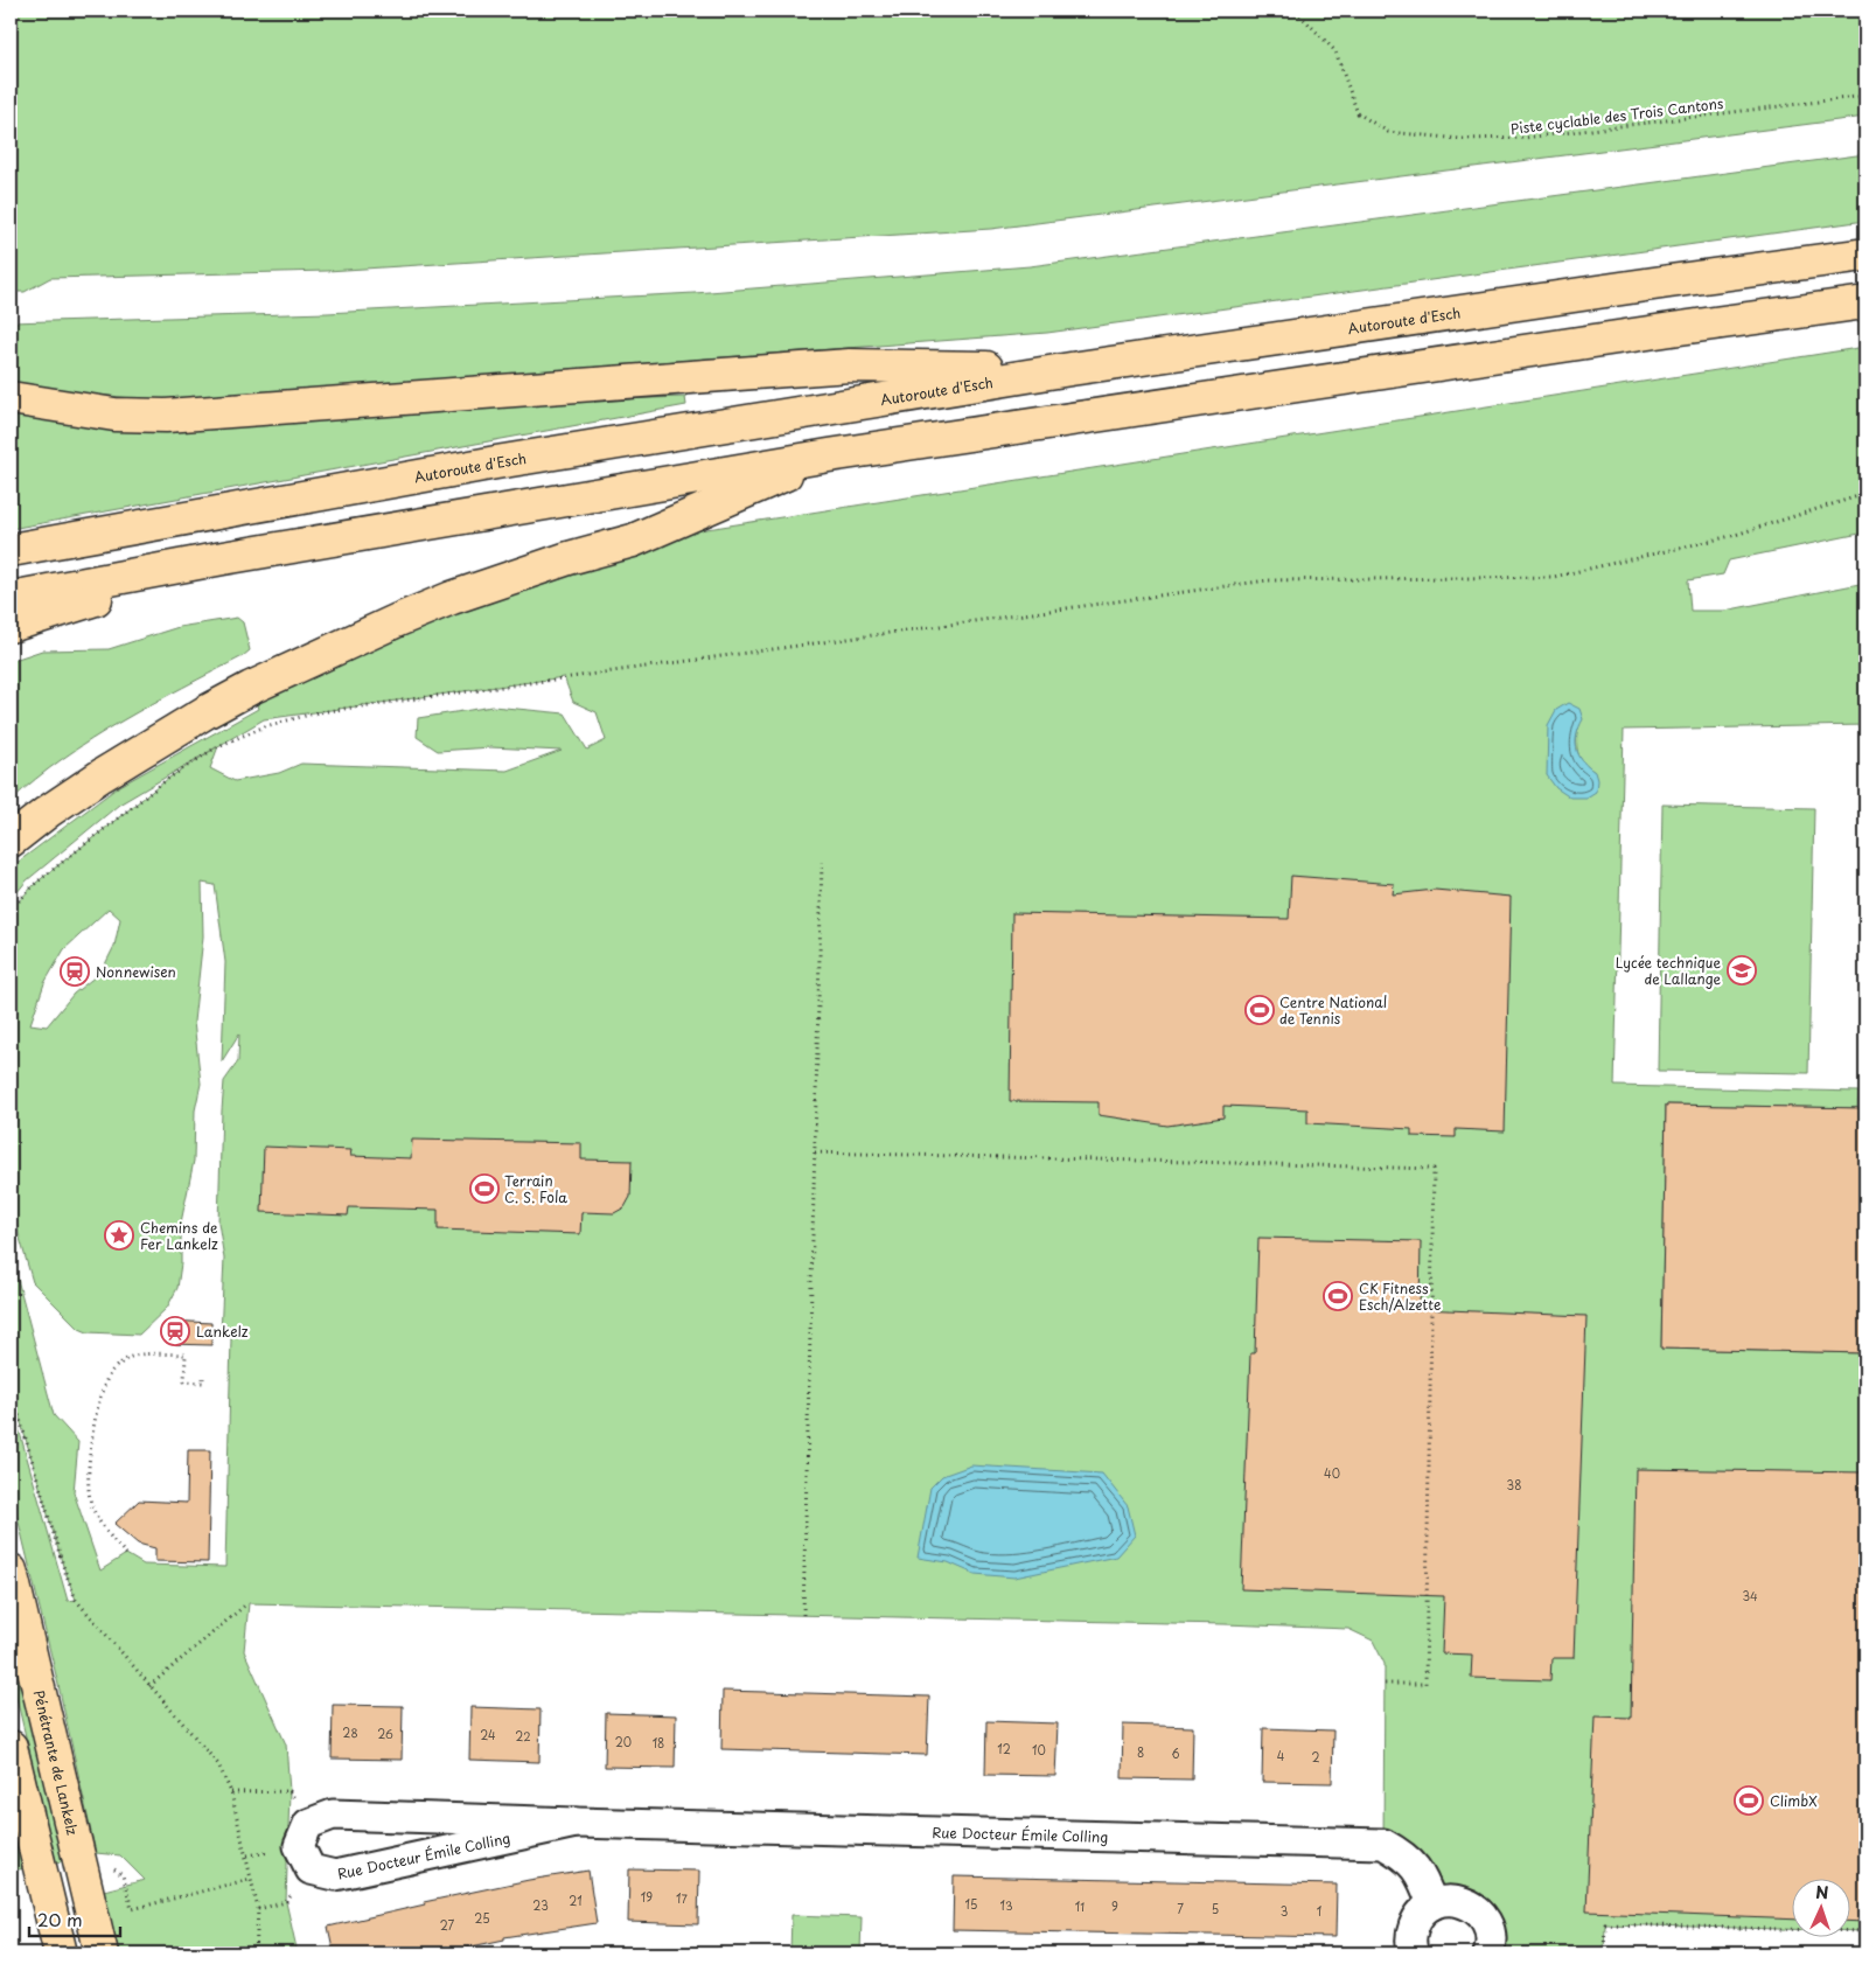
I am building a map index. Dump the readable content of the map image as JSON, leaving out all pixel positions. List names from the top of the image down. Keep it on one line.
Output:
{"streets":{"main road":["Autoroute d'Esch","Pénétrante de Lankelz"],"street":["Rue Docteur Émile Colling"],"path":["Piste cyclable des Trois Cantons"]},"places":{"school or university":["Lycée technique de Lallange"],"station":["Nonnewisen","Lankelz"],"sports":["Centre National de Tennis","Terrain C. S. Fola","CK Fitness Esch/Alzette","ClimbX"],"place":["Chemins de Fer Lankelz"]},"house_numbers":["40","38","34","28","26","24","22","20","18","12","10","8","6","4","2","19","17","21","15","23","13","11","9","7","5","3","1","25","27"],"scale_bar":"20 m","north":"top"}
